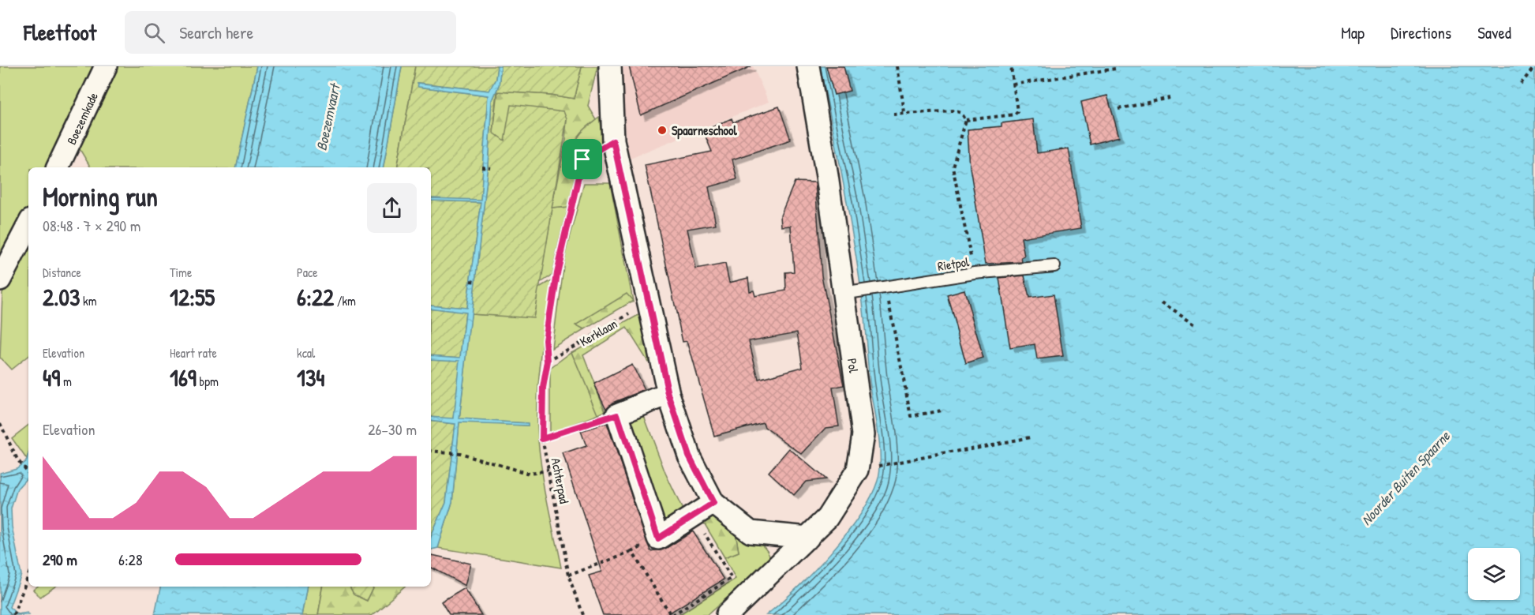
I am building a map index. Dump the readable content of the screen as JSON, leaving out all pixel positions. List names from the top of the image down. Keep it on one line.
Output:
{"streets":{"street":["Boezemkade","Pol"],"lane":["Rietpol"],"path":["Kerklaan","Achterpad"]},"crossings":[["Rietpol","Pol"],["Kerklaan","Achterpad"]],"water":["Boezemvaart","Noorder Buiten Spaarne"],"places":["Spaarneschool"],"page":{"header":"Fleetfoot","search":"Search here","nav":["Map","Directions","Saved"],"heading":["Morning run","08:48 · 7 × 290 m"],"stats":[["Distance","2.03 km"],["Time","12:55"],["Pace","6:22 /km"],["Elevation","49 m"],["Heart rate","169 bpm"],["kcal","134"]],"chart":["Elevation","26–30 m"],"list":[{"name":"290 m","note":"6:28"}]}}
